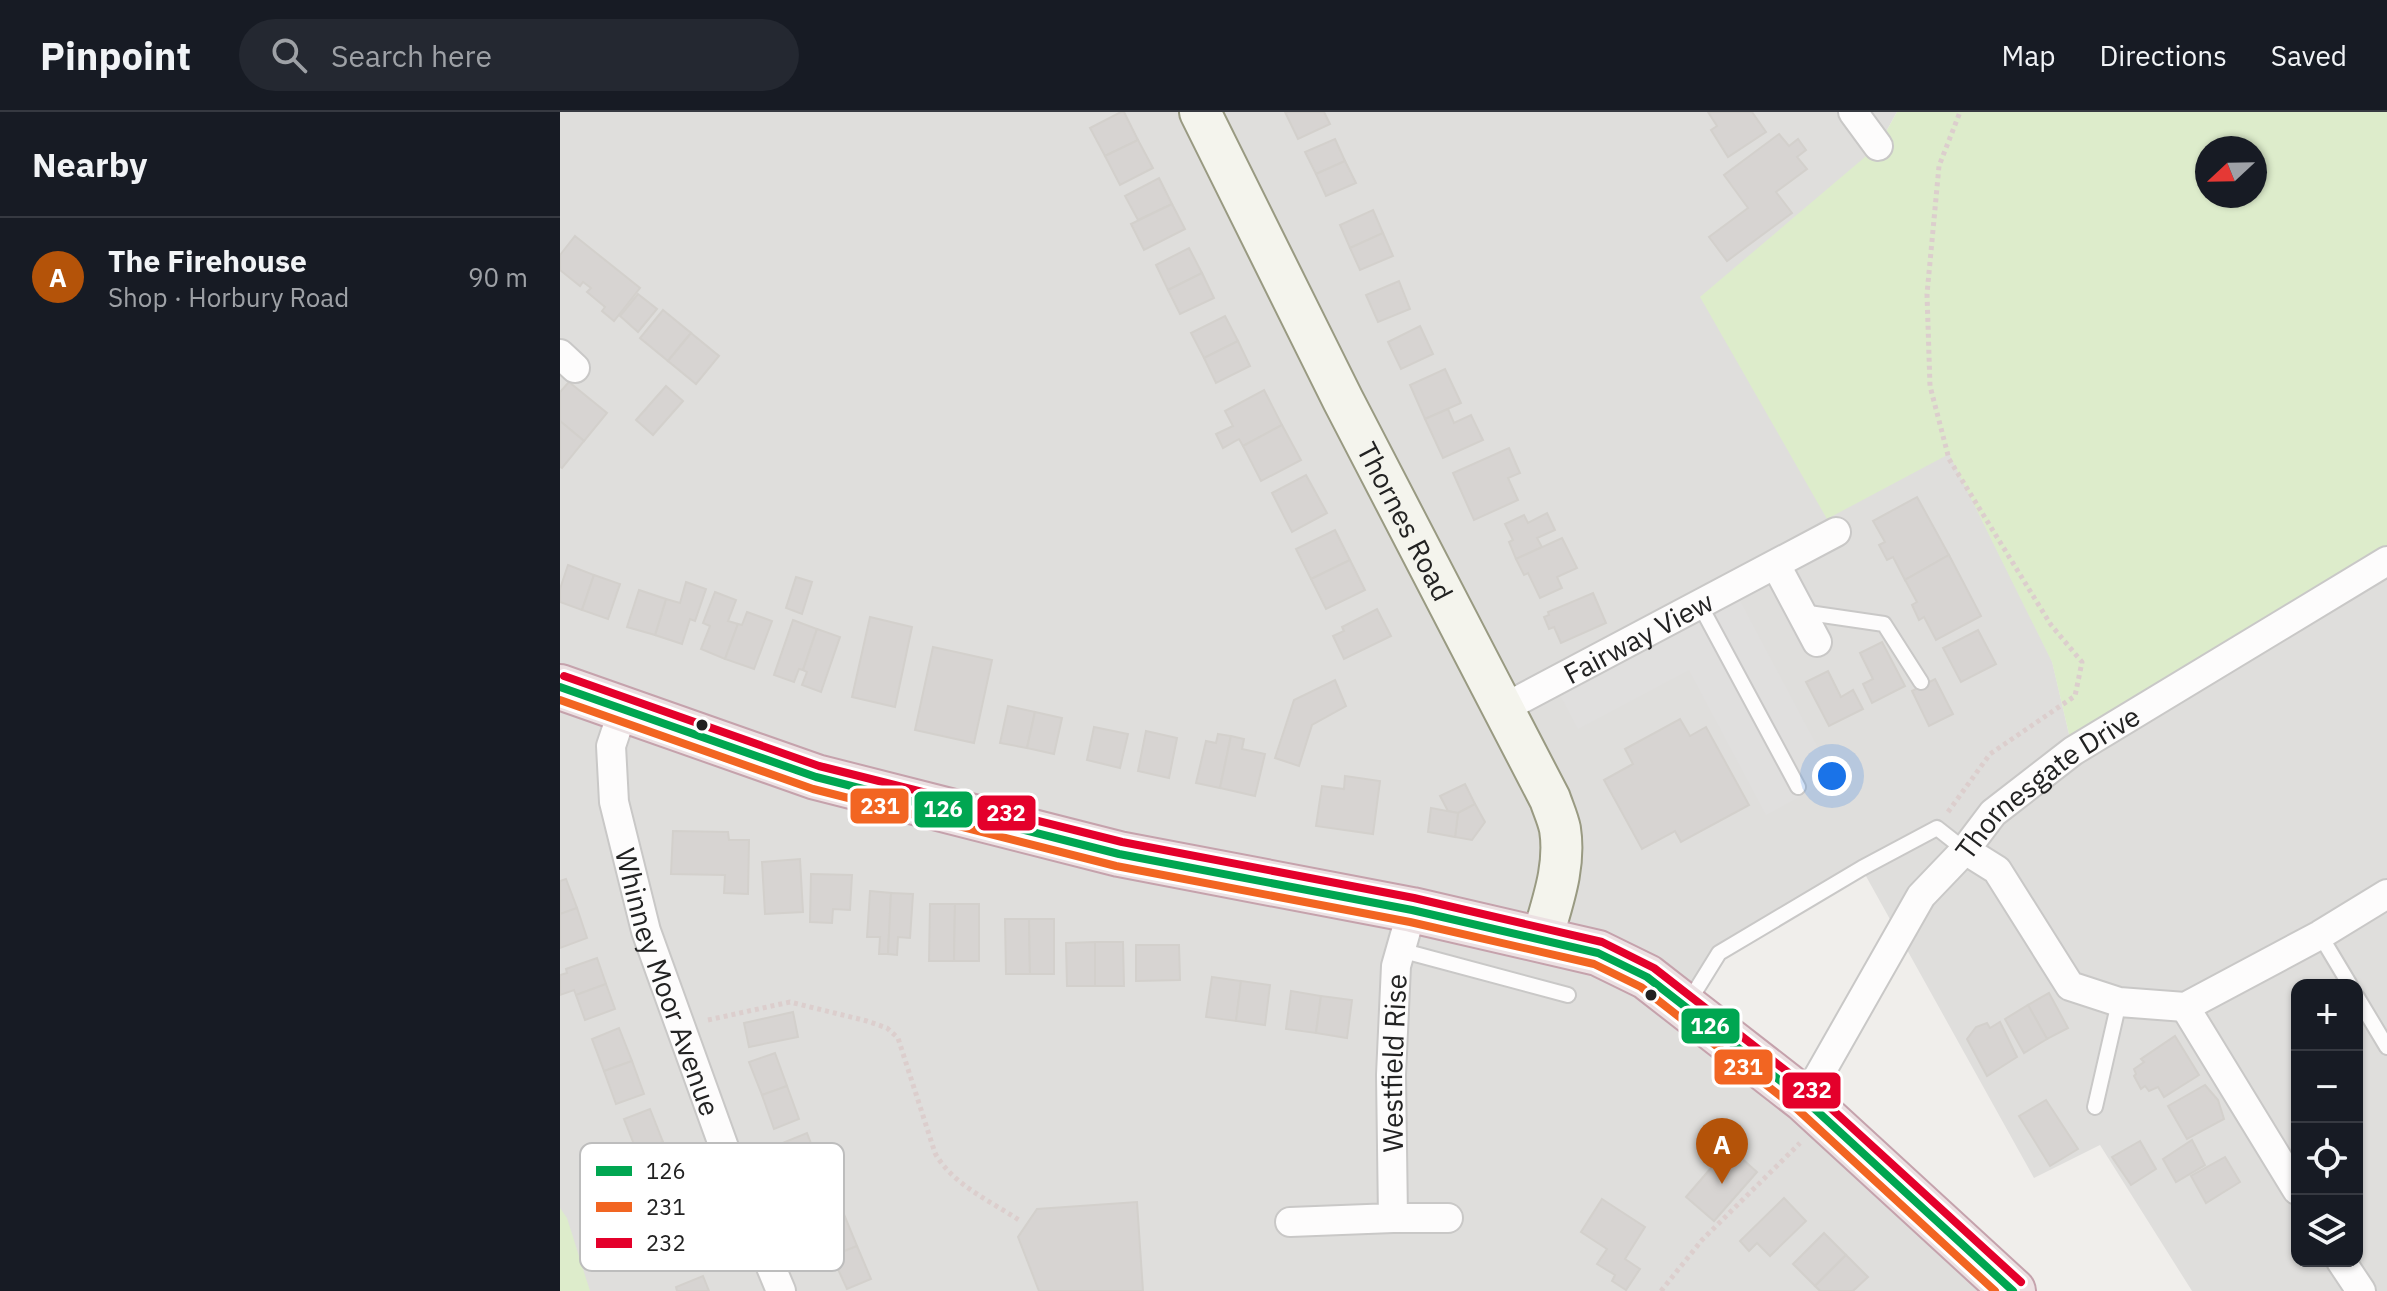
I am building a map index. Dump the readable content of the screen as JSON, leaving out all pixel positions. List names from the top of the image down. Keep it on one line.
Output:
{"streets":{"street":["Thornes Road","Fairway View","Thornesgate Drive","Whinney Moor Avenue","Westfield Rise"]},"crossings":[["Thornes Road","Fairway View"]],"lines":["transit line 232","transit line 126","transit line 231"],"legend":["126","231","232"],"north":"left","page":{"header":"Pinpoint","search":"Search here","nav":["Map","Directions","Saved"],"heading":"Nearby","list":[{"mark":"A","name":"The Firehouse","note":"Shop · Horbury Road","value":"90 m"}],"map_buttons":["+","−"],"pins":"A"}}
